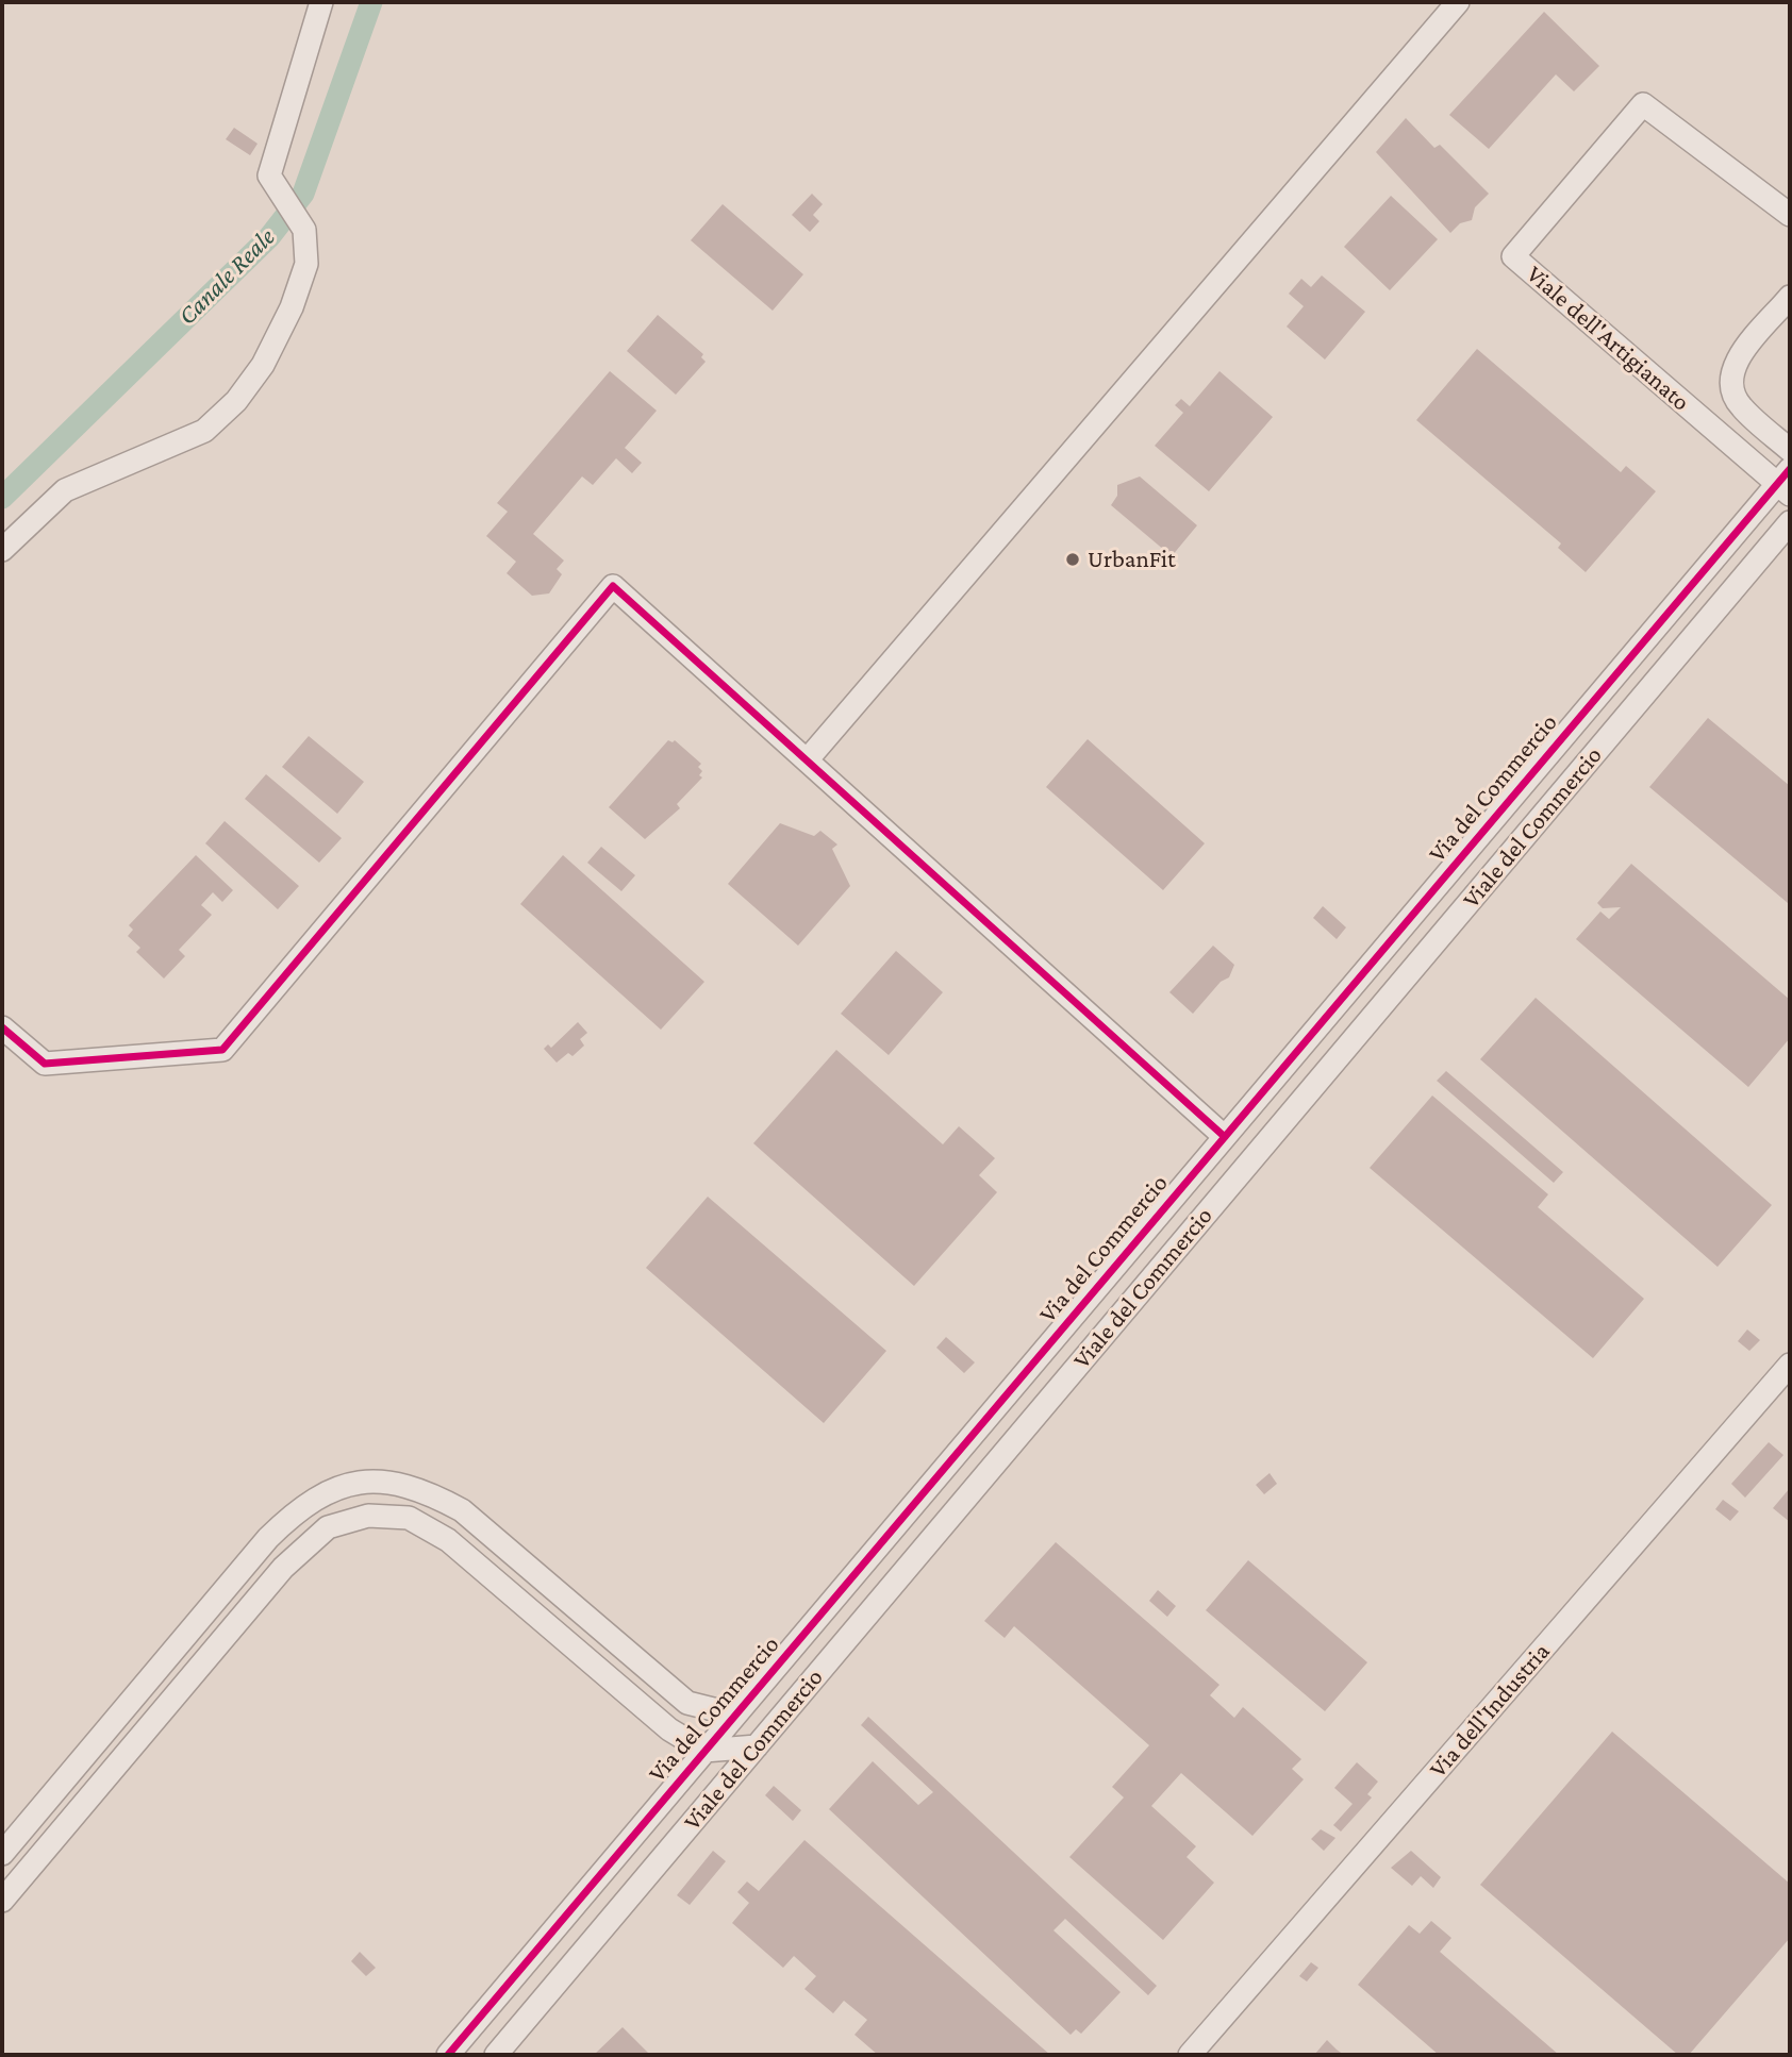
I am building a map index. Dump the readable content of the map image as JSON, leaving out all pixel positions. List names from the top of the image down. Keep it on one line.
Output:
{"streets":{"street":["Viale dell'Artigianato","Via del Commercio","Viale del Commercio","Via dell'Industria"]},"crossings":[["Viale dell'Artigianato","Via del Commercio"]],"water":["Canale Reale"],"places":["UrbanFit"]}
